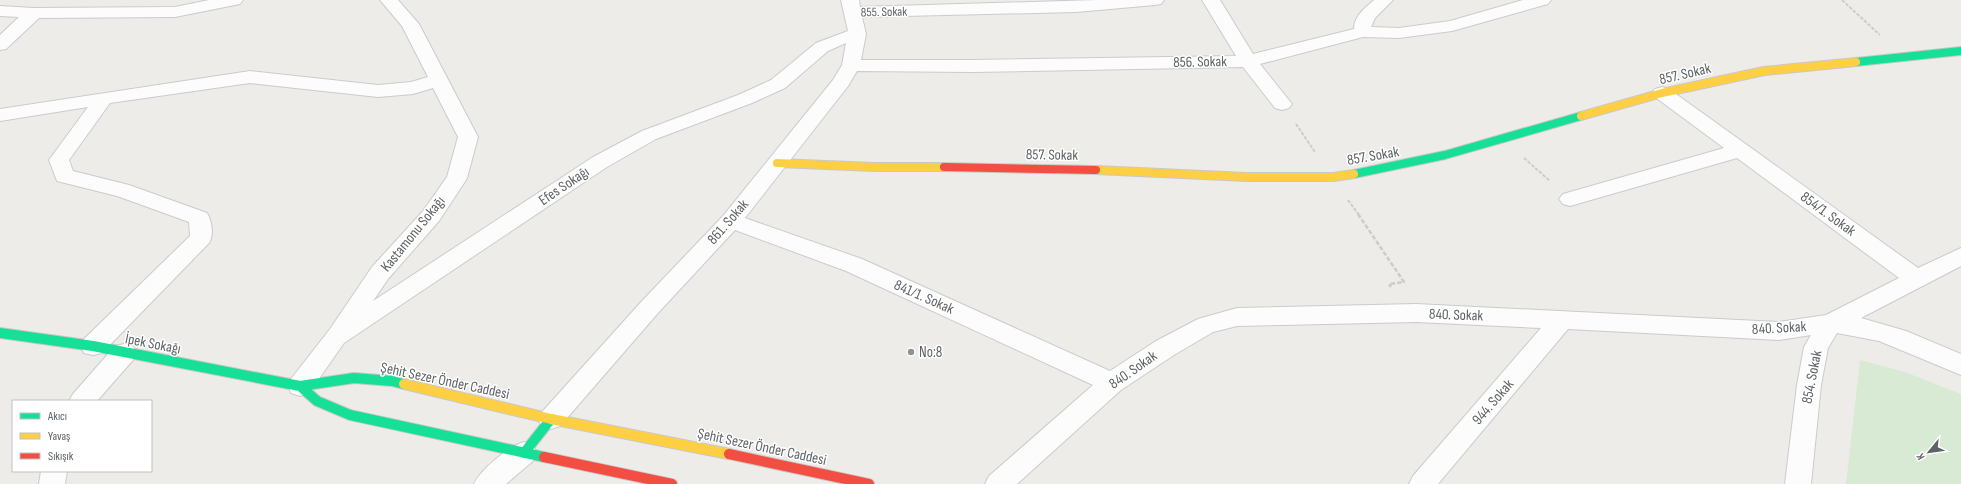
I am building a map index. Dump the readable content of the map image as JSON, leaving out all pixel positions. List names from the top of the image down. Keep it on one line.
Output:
{"streets":{"street":["855. Sokak","856. Sokak","857. Sokak","Efes Sokağı","854/1. Sokak","861. Sokak","Kastamonu Sokağı","841/1. Sokak","840. Sokak","İpek Sokağı","854. Sokak","Şehit Sezer Önder Caddesi","944. Sokak"]},"crossings":[["855. Sokak","861. Sokak"],["856. Sokak","861. Sokak"],["857. Sokak","854/1. Sokak"],["857. Sokak","861. Sokak"],["Efes Sokağı","861. Sokak"],["Efes Sokağı","Kastamonu Sokağı"],["Efes Sokağı","İpek Sokağı"],["Efes Sokağı","Şehit Sezer Önder Caddesi"],["861. Sokak","841/1. Sokak"],["861. Sokak","Şehit Sezer Önder Caddesi"],["841/1. Sokak","840. Sokak"],["840. Sokak","854. Sokak"],["840. Sokak","944. Sokak"],["İpek Sokağı","Şehit Sezer Önder Caddesi"]],"places":["No:8"],"legend":["Akıcı","Yavaş","Sıkışık"],"north":"bottom left"}
